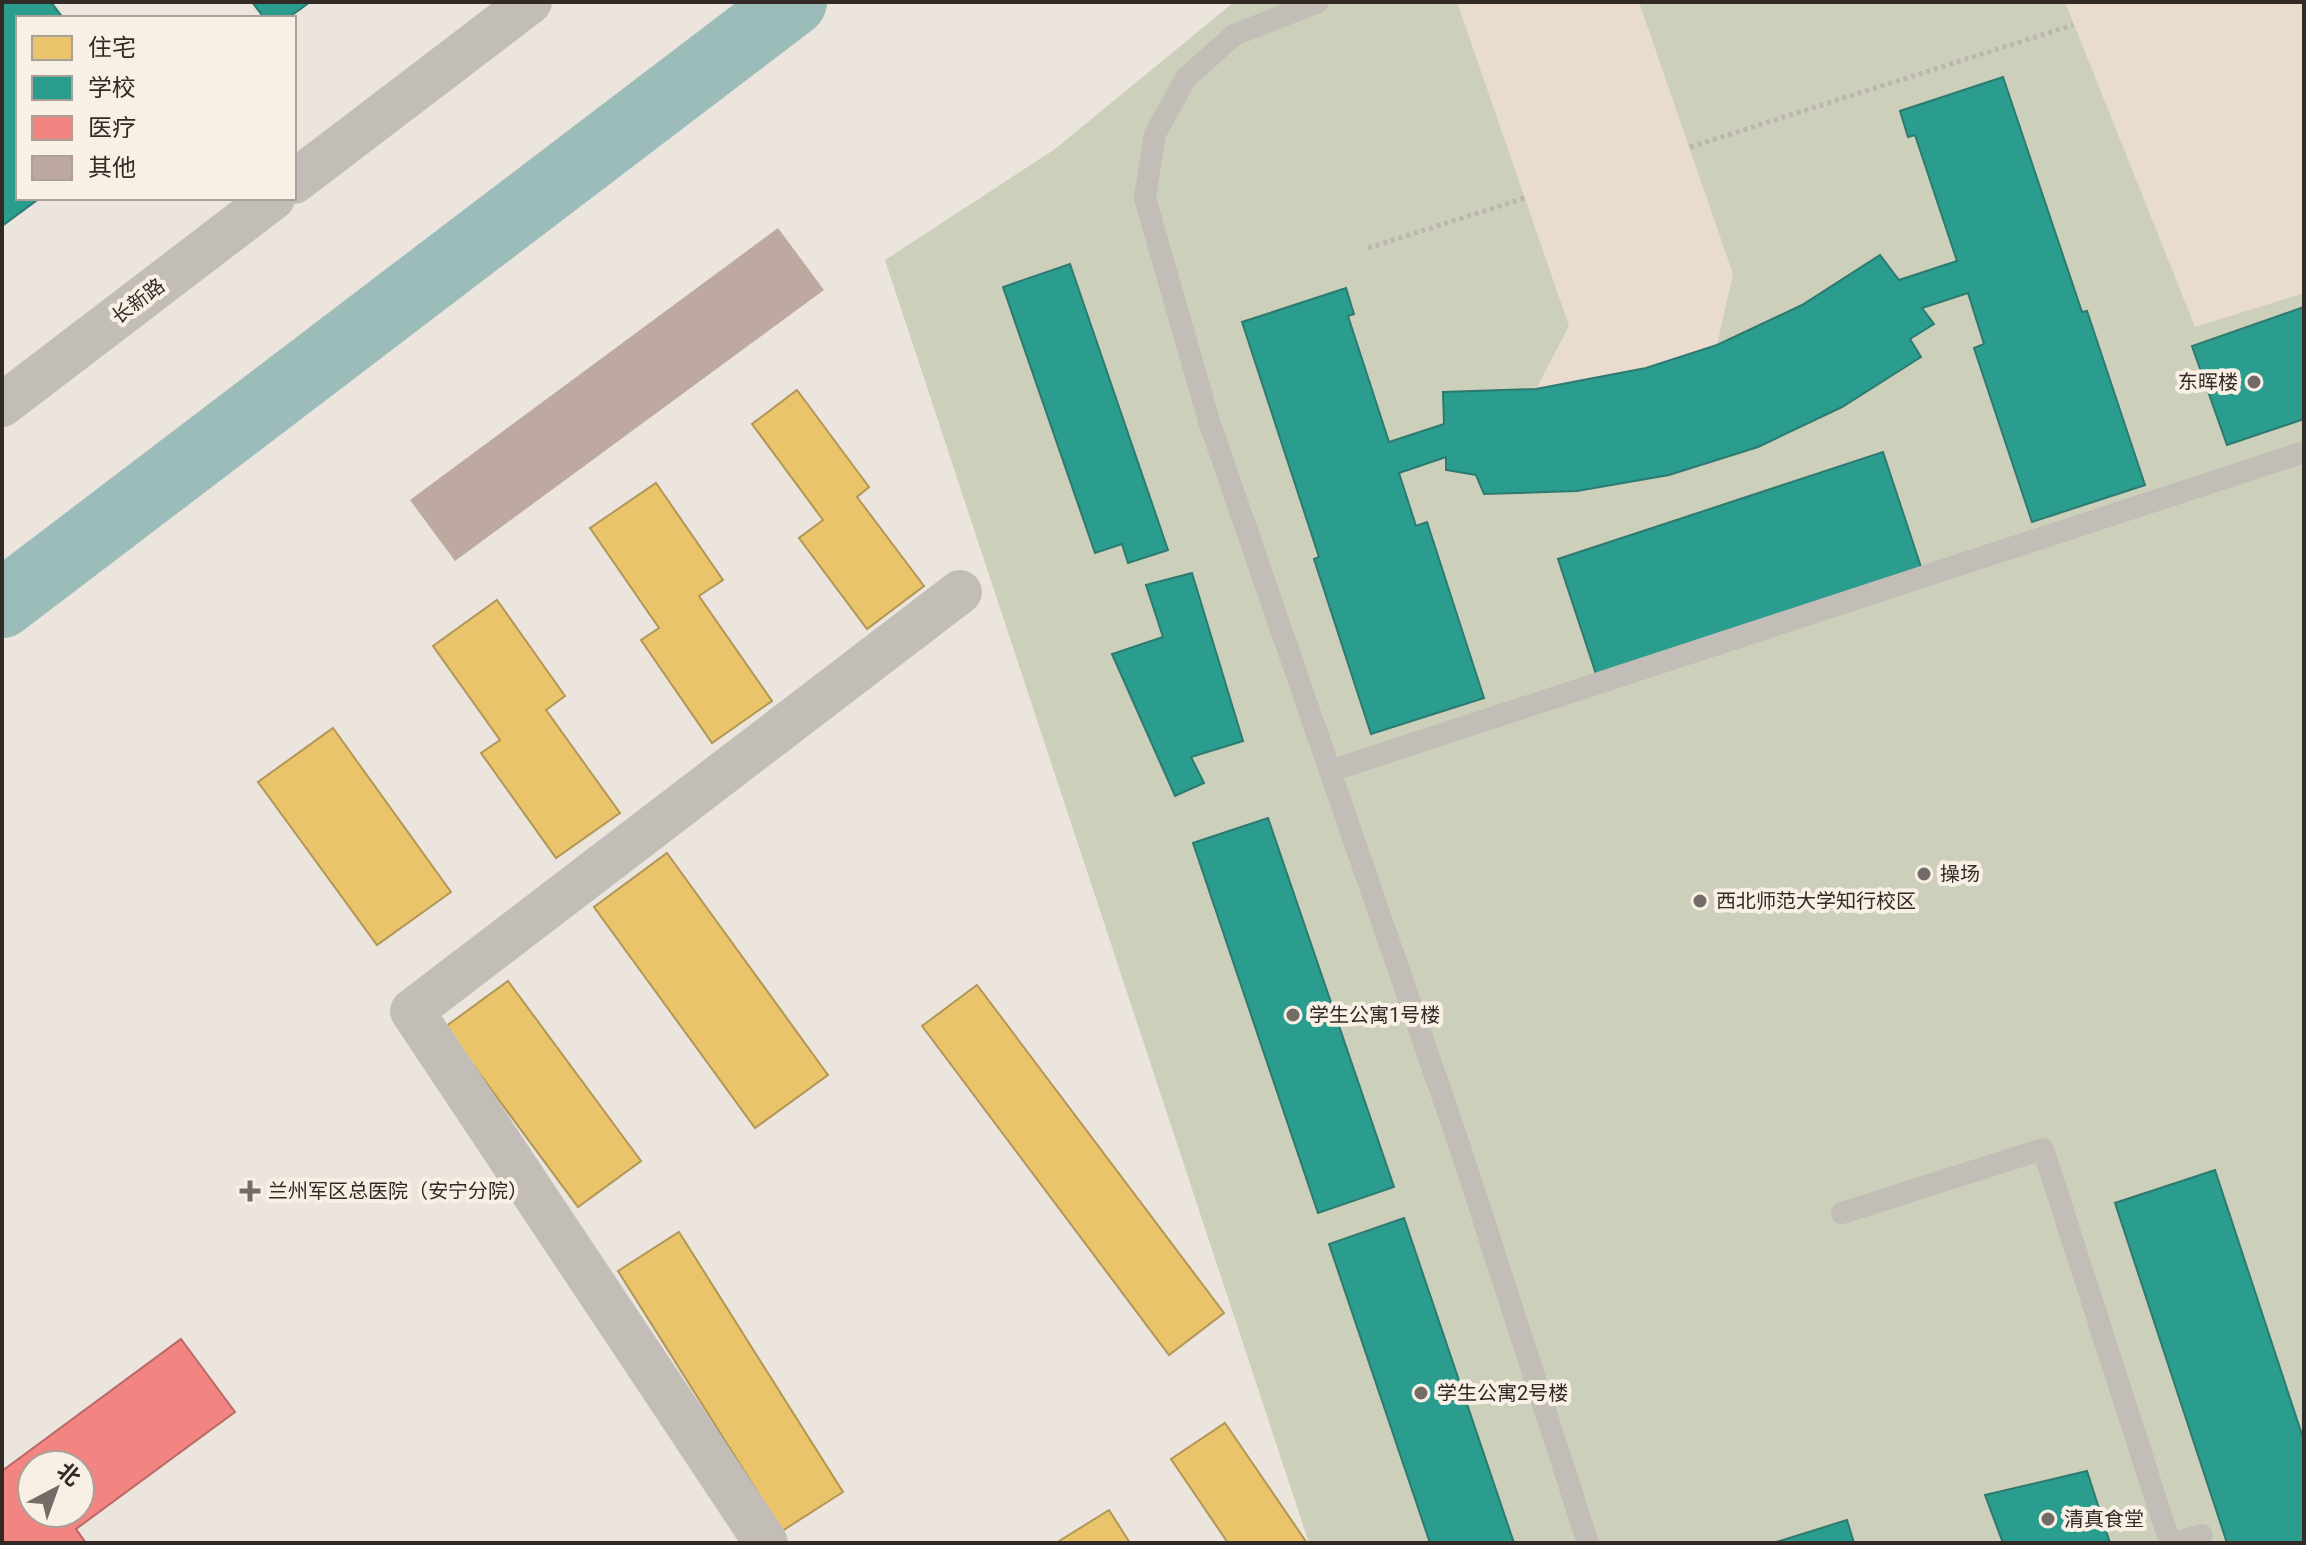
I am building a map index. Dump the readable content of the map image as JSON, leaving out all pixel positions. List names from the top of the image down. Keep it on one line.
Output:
{"streets":{"street":["长新路"]},"places":{"other":["东晖楼","操场","西北师范大学知行校区","学生公寓1号楼","学生公寓2号楼","清真食堂"],"health":["兰州军区总医院（安宁分院）"]},"legend":["住宅","学校","医疗","其他"],"north":"top right"}
